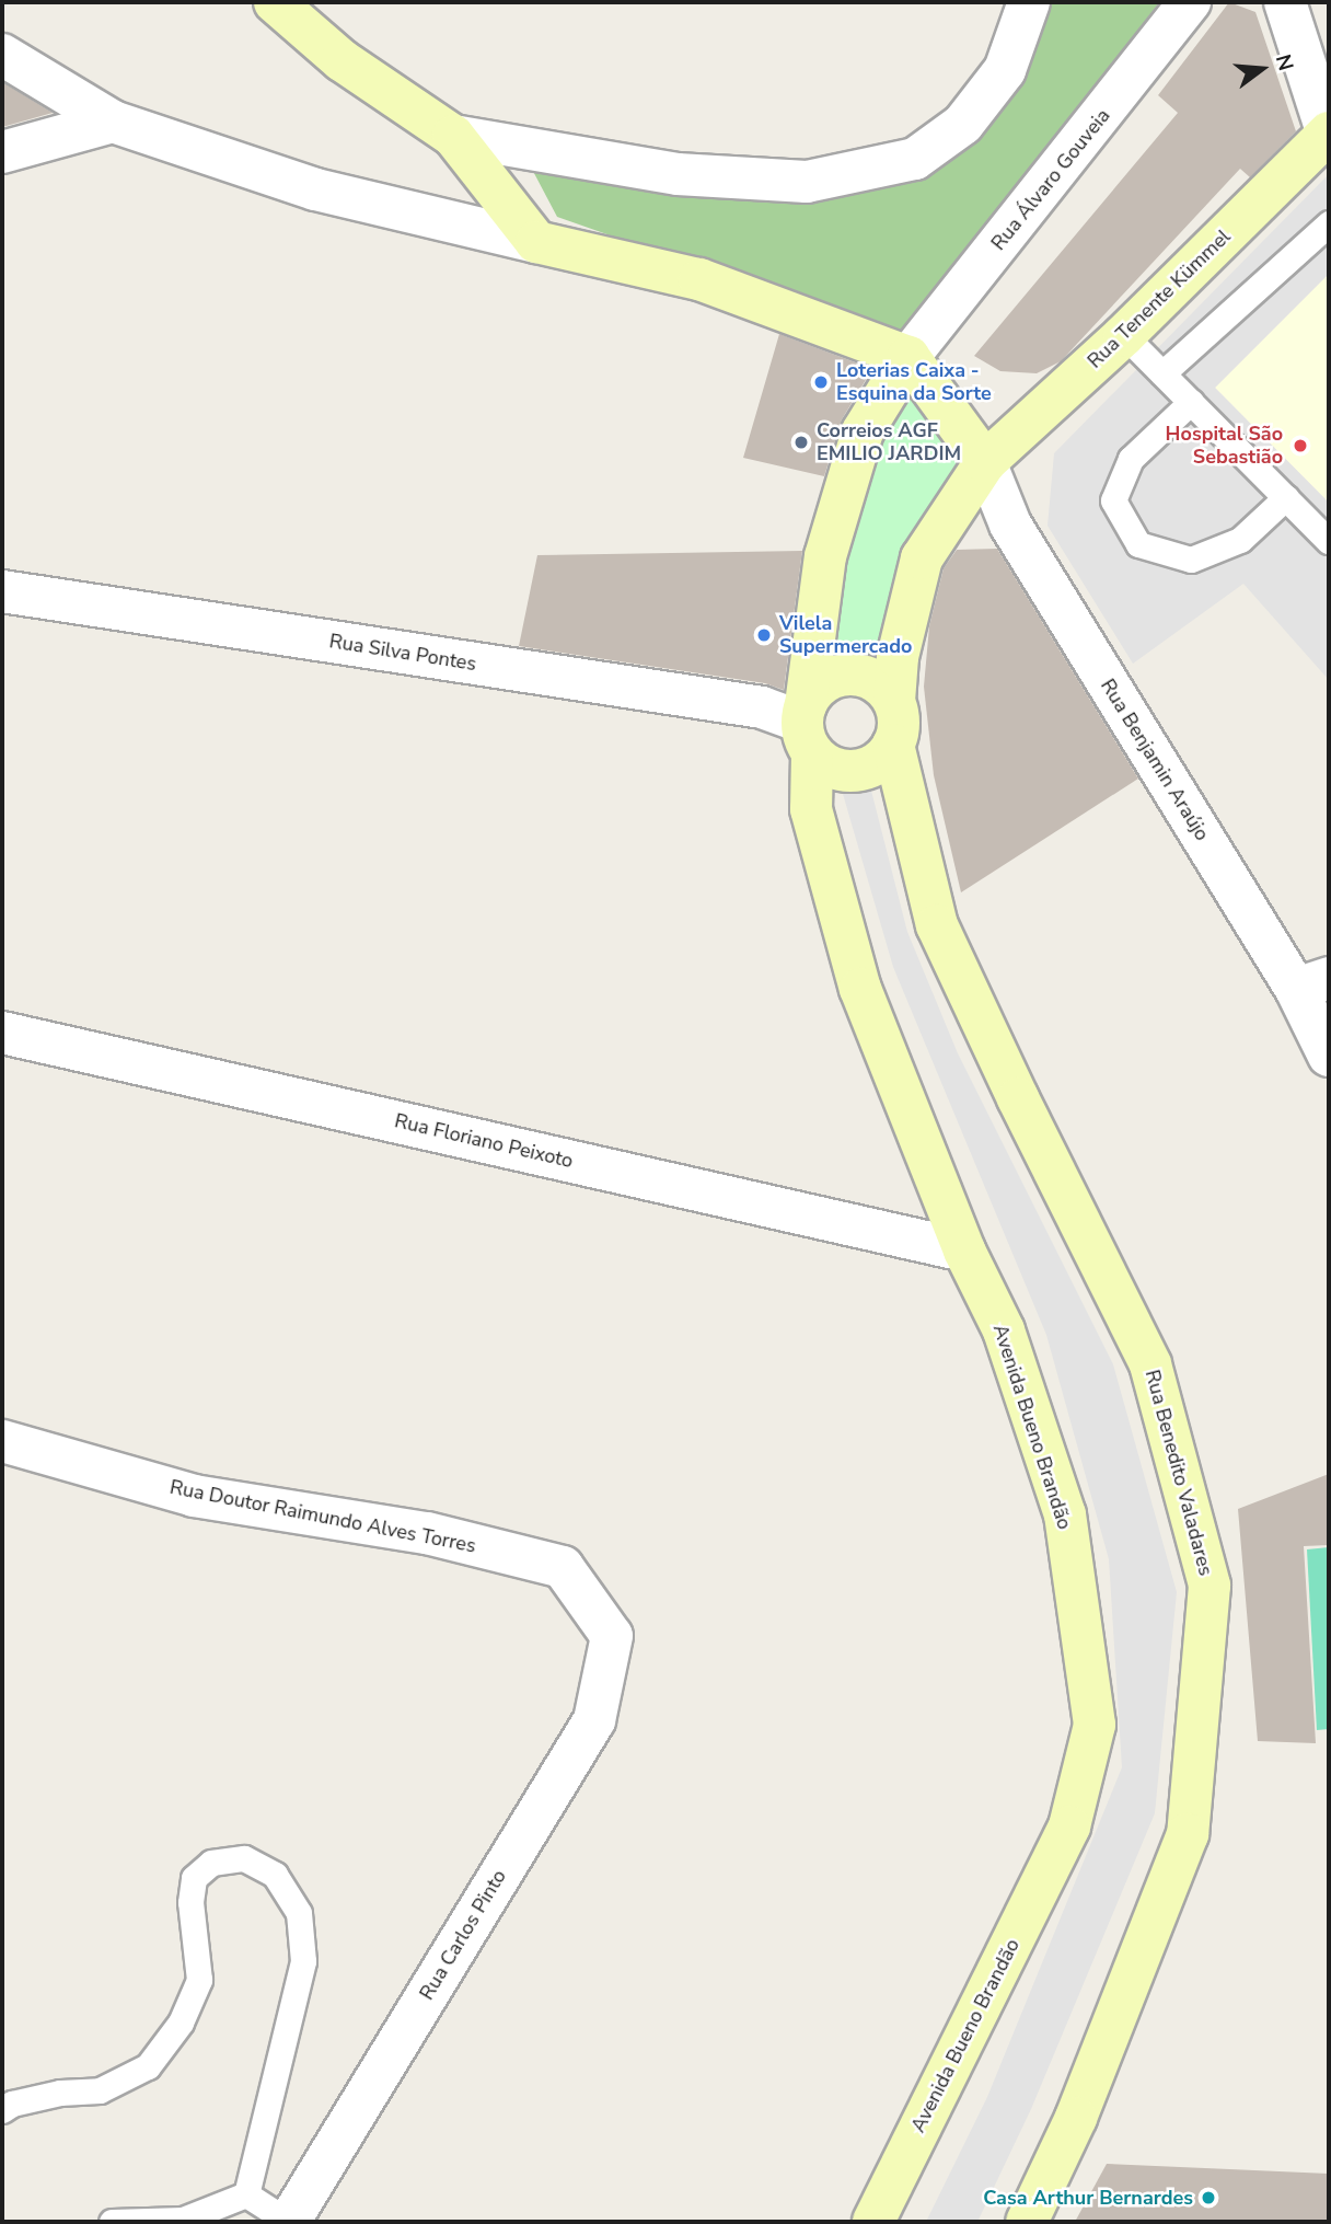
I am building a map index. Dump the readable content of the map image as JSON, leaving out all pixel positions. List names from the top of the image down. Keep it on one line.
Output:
{"streets":{"street":["Rua Álvaro Gouveia","Rua Tenente Kümmel","Rua Silva Pontes","Rua Benjamin Araújo","Rua Floriano Peixoto","Avenida Bueno Brandão","Rua Benedito Valadares","Rua Doutor Raimundo Alves Torres","Rua Carlos Pinto"]},"crossings":[["Rua Álvaro Gouveia","Avenida Bueno Brandão"],["Rua Tenente Kümmel","Rua Benjamin Araújo"],["Rua Silva Pontes","Avenida Bueno Brandão"],["Rua Silva Pontes","Rua Benedito Valadares"],["Rua Floriano Peixoto","Avenida Bueno Brandão"],["Avenida Bueno Brandão","Rua Benedito Valadares"],["Rua Doutor Raimundo Alves Torres","Rua Carlos Pinto"]],"places":["Loterias Caixa - Esquina da Sorte","Correios AGF EMILIO JARDIM","Hospital São Sebastião","Vilela Supermercado","Casa Arthur Bernardes"],"north":"right"}
